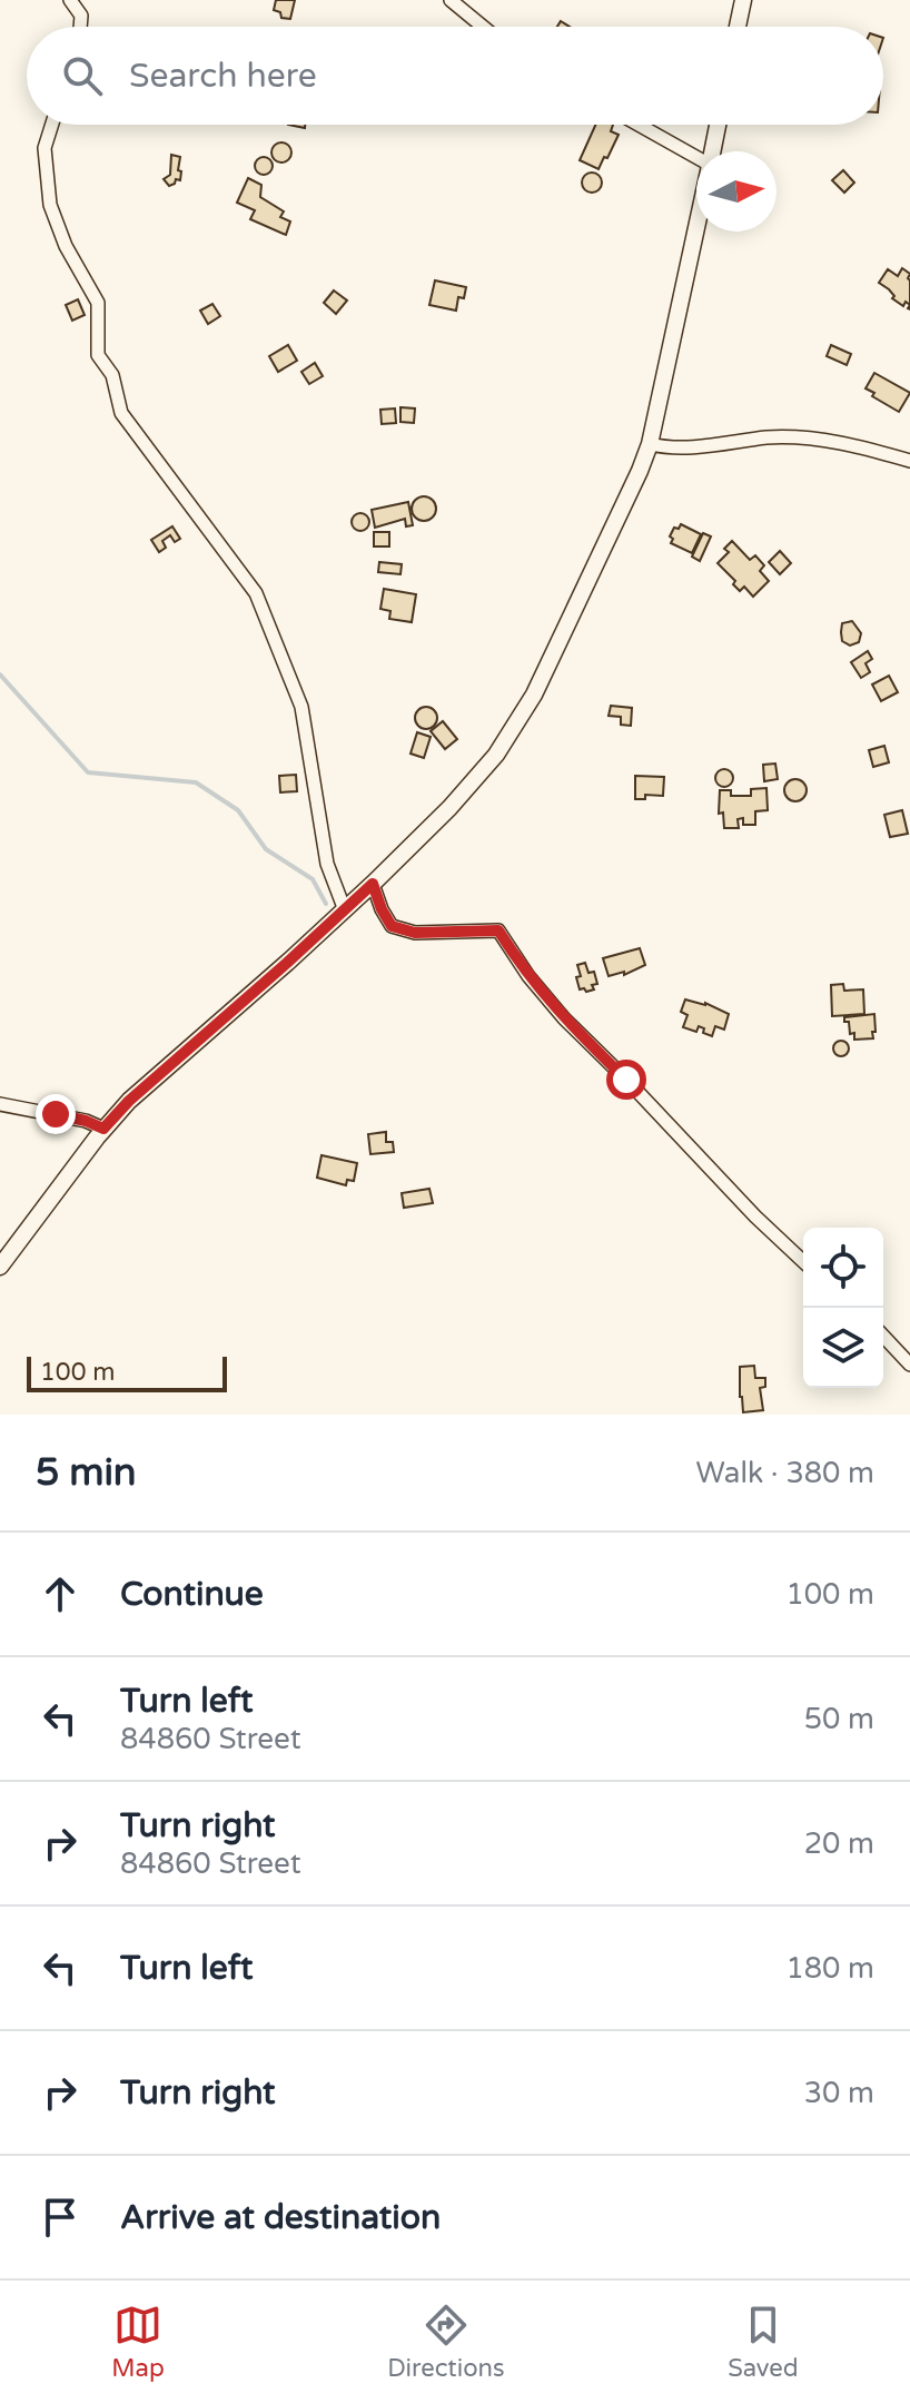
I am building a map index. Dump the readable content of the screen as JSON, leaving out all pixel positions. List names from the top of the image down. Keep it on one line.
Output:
{"scale_bar":"100 m","north":"right","page":{"search":"Search here","scale":"100 m","heading":["5 min","Walk · 380 m"],"list":[["Continue","100 m"],["Turn left","84860 Street","50 m"],["Turn right","84860 Street","20 m"],["Turn left","180 m"],["Turn right","30 m"],"Arrive at destination"],"nav":["Map","Directions","Saved"]}}
